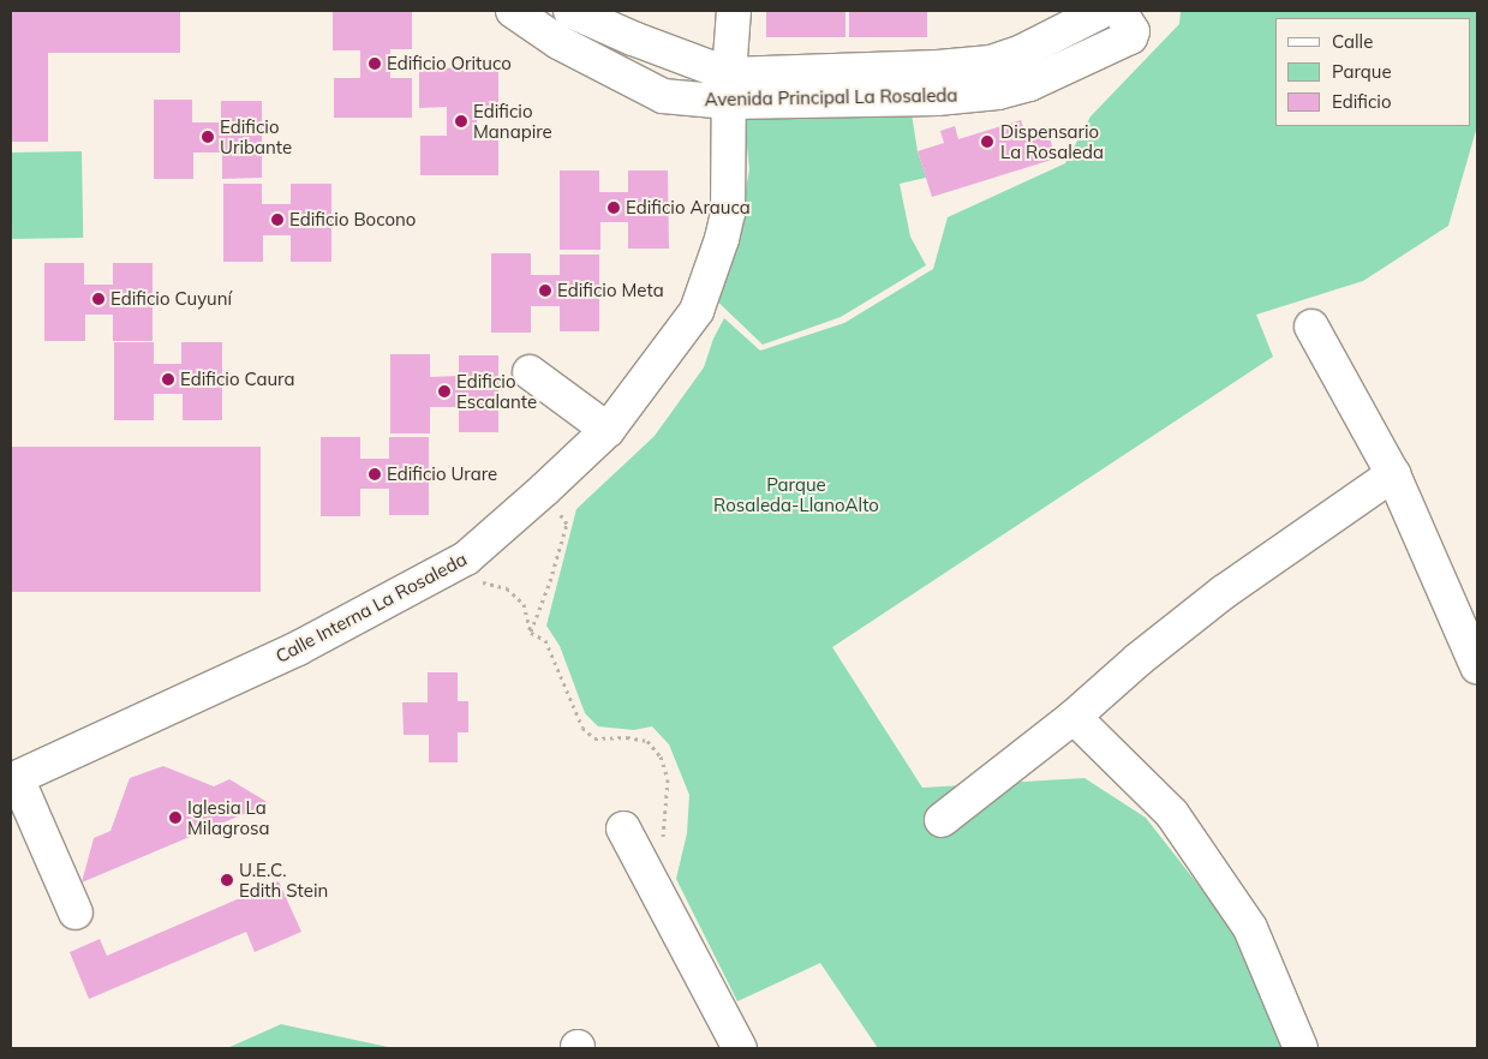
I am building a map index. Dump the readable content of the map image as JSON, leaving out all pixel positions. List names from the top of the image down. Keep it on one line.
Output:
{"streets":{"street":["Avenida Principal La Rosaleda","Calle Interna La Rosaleda"]},"crossings":[["Avenida Principal La Rosaleda","Calle Interna La Rosaleda"]],"parks":["Parque Rosaleda-LlanoAlto"],"places":["Edificio Orituco","Edificio Manapire","Edificio Uribante","Dispensario La Rosaleda","Edificio Arauca","Edificio Bocono","Edificio Meta","Edificio Cuyuní","Edificio Caura","Edificio Escalante","Edificio Urare","Iglesia La Milagrosa","U.E.C. Edith Stein"],"legend":["Calle","Parque","Edificio"]}
